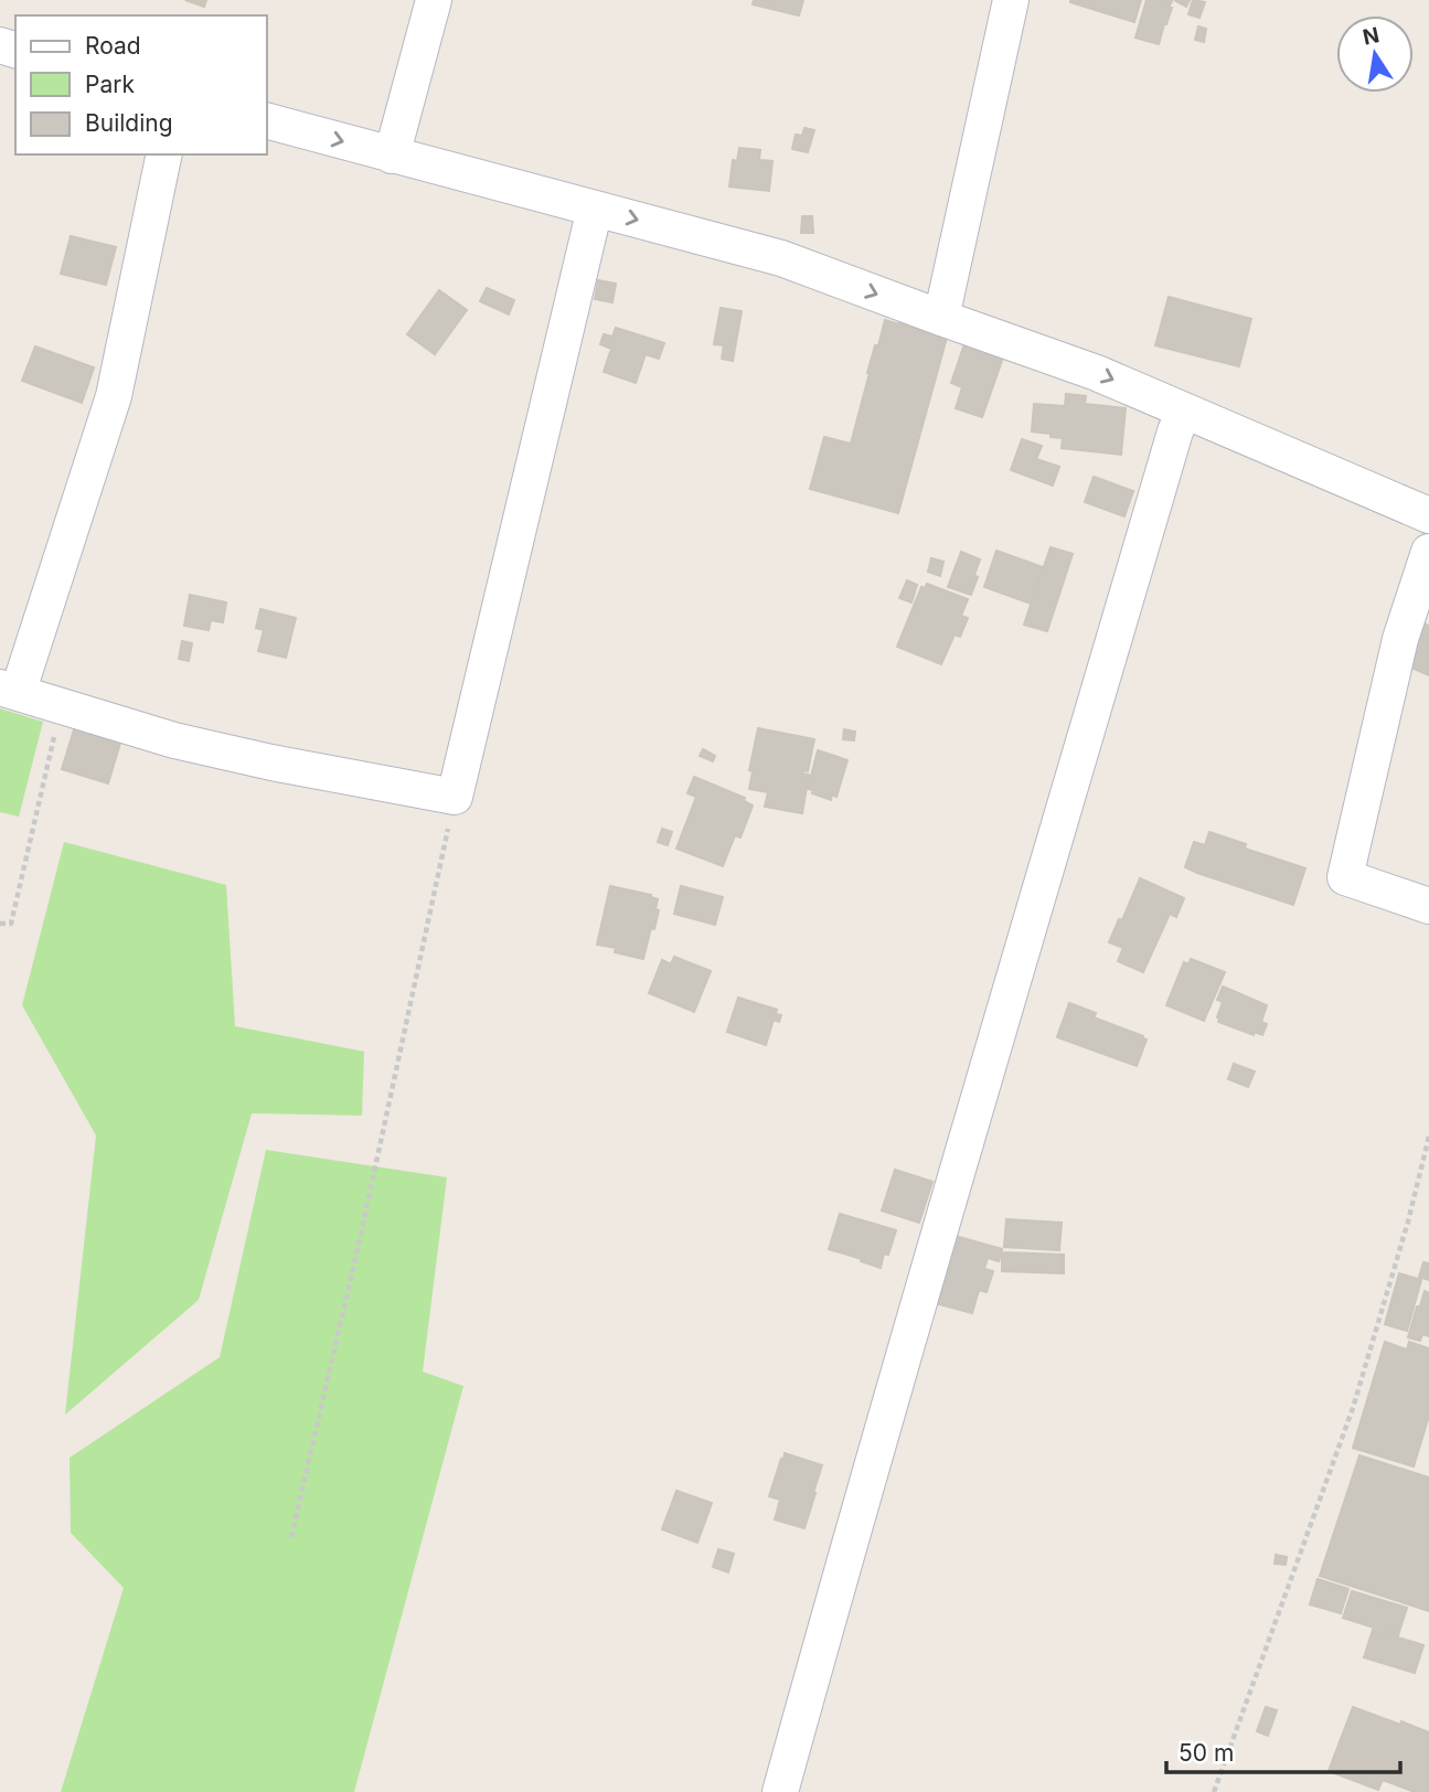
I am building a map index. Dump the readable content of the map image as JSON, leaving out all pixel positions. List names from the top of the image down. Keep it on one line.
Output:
{"legend":["Road","Park","Building"],"scale_bar":"50 m","north":"top"}
